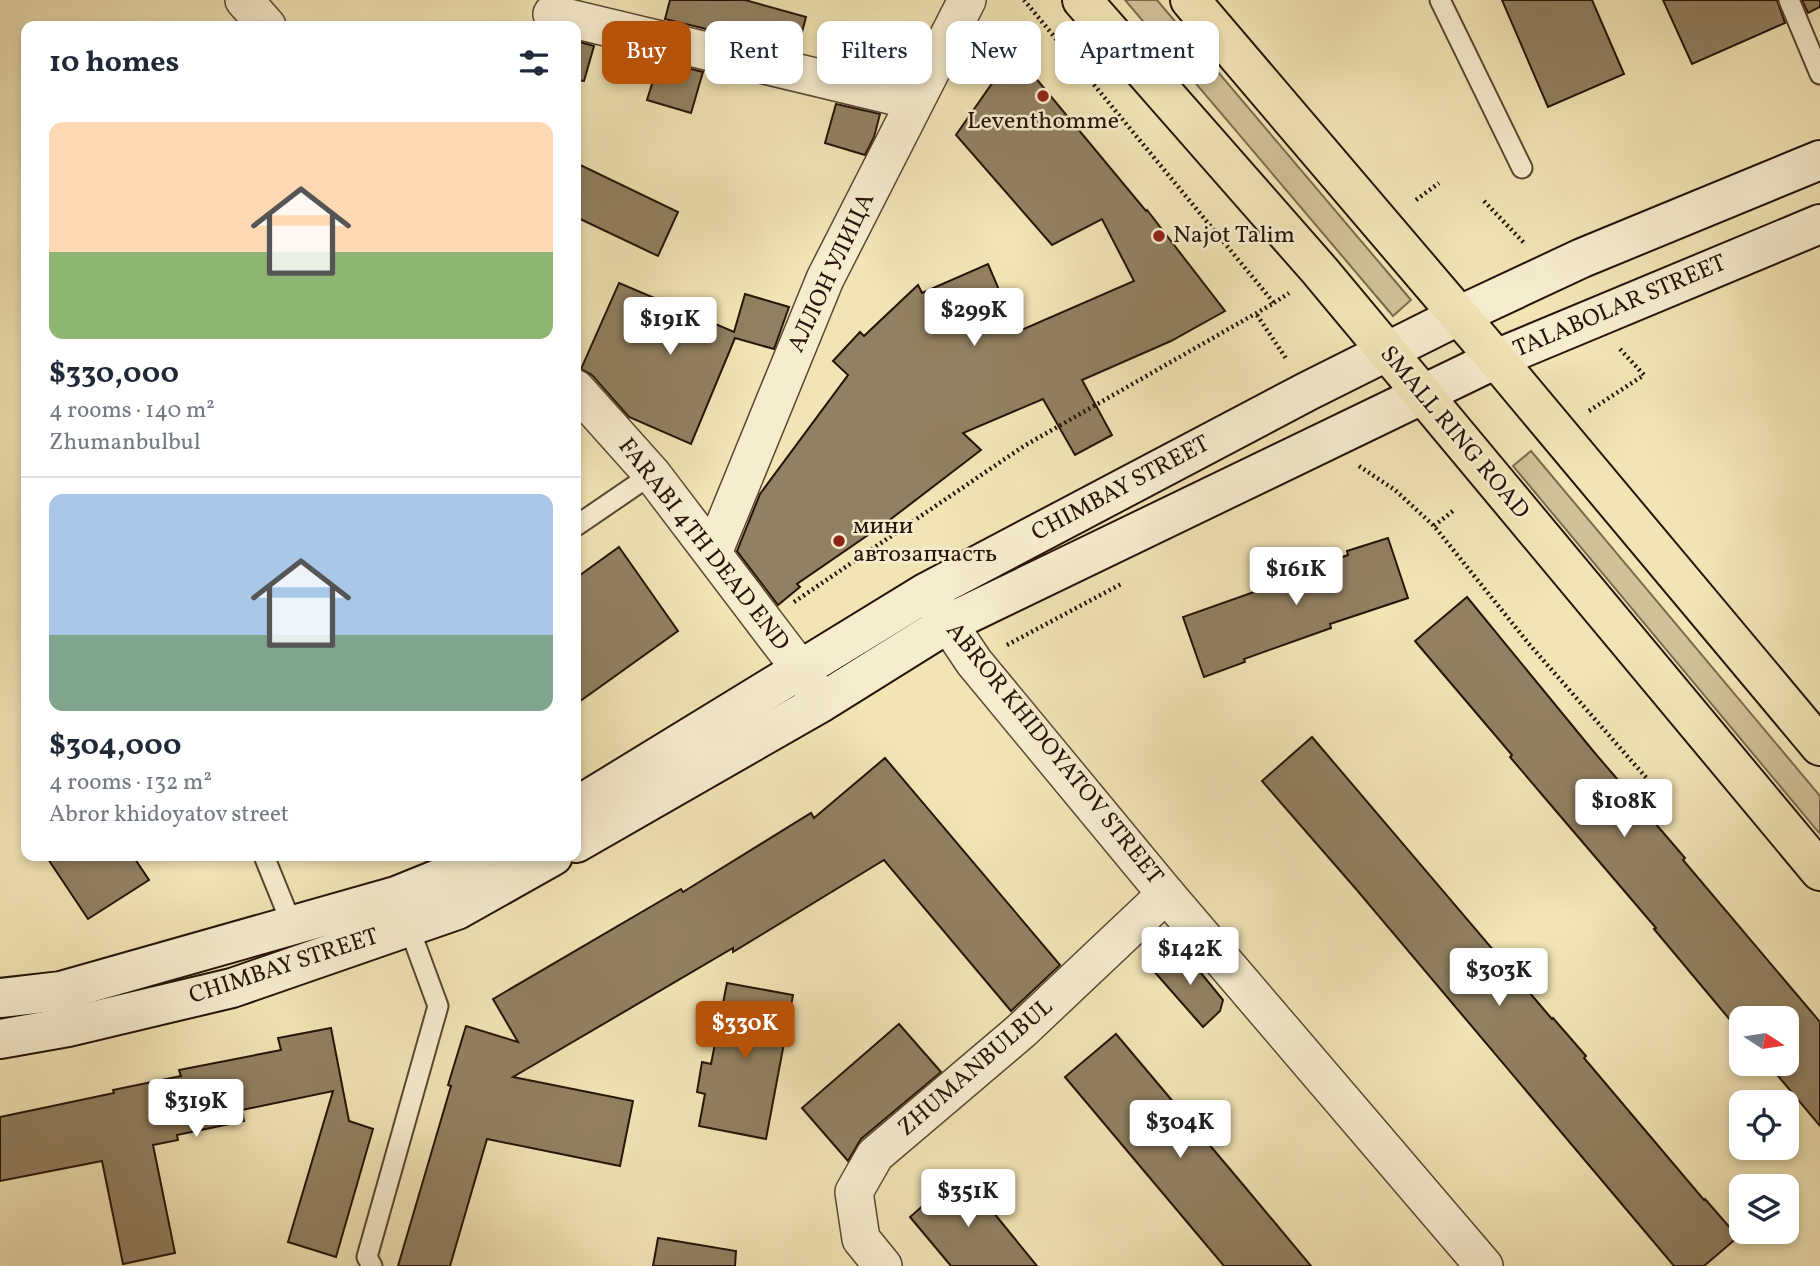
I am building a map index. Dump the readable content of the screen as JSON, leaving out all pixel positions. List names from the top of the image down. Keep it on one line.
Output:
{"streets":{"highway":["SMALL RING ROAD"],"main road":["TALABOLAR STREET","CHIMBAY STREET"],"street":["АЛЛОН УЛИЦА","FARABI 4TH DEAD END","ABROR KHIDOYATOV STREET","ZHUMANBULBUL"]},"crossings":[["АЛЛОН УЛИЦА","FARABI 4TH DEAD END"],["TALABOLAR STREET","SMALL RING ROAD"],["TALABOLAR STREET","CHIMBAY STREET"],["SMALL RING ROAD","CHIMBAY STREET"],["CHIMBAY STREET","FARABI 4TH DEAD END"],["CHIMBAY STREET","ABROR KHIDOYATOV STREET"],["ABROR KHIDOYATOV STREET","ZHUMANBULBUL"]],"places":["Leventhomme","Najot Talim","мини автозапчасть"],"north":"right","page":{"chip":["Buy","Rent","Filters","New","Apartment"],"heading":"10 homes","list":[{"name":"$330,000","note":"4 rooms · 140 m² · Zhumanbulbul"},{"name":"$304,000","note":"4 rooms · 132 m² · Abror khidoyatov street"}],"price":["$299K","$191K","$161K","$108K","$142K","$303K","$330K","$319K","$304K","$351K"]}}
